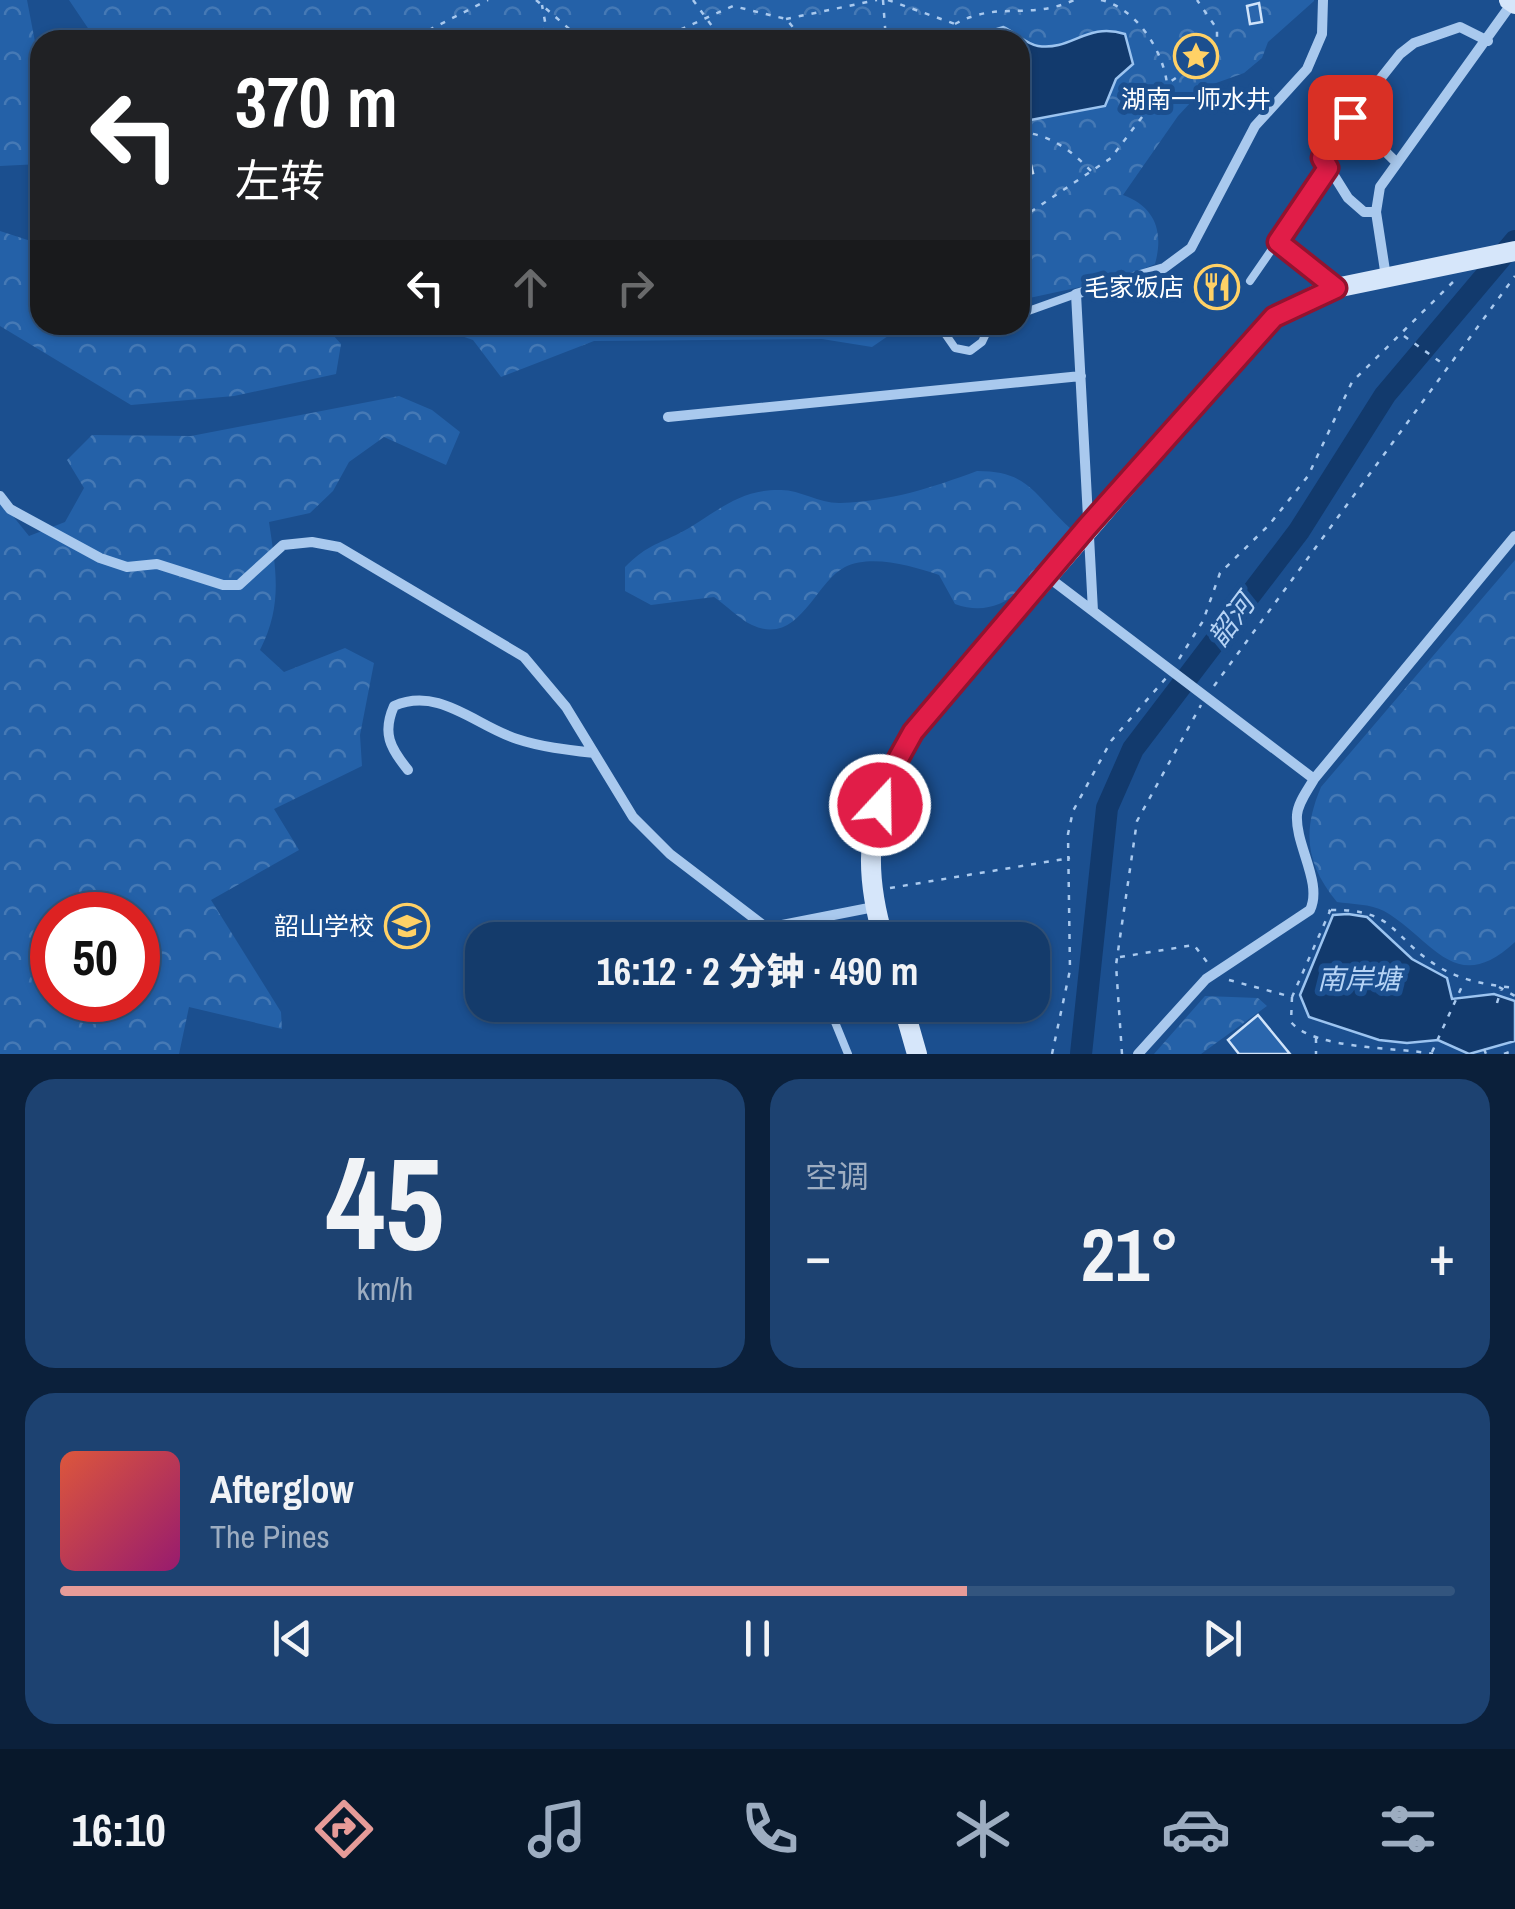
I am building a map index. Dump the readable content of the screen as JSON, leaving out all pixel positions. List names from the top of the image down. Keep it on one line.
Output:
{"water":["韶河","南岸塘"],"places":{"place":["湖南一师水井"],"restaurant":["毛家饭店"],"school or university":["韶山学校"]},"page":{"turn":["370 m","左转"],"limit":"50","trip":"16:12 · 2 分钟 · 490 m","tile":[["45","km/h"],"空调"],"heat":["−","21°","+"],"song":["Afterglow","The Pines"],"tabs":"16:10"}}
